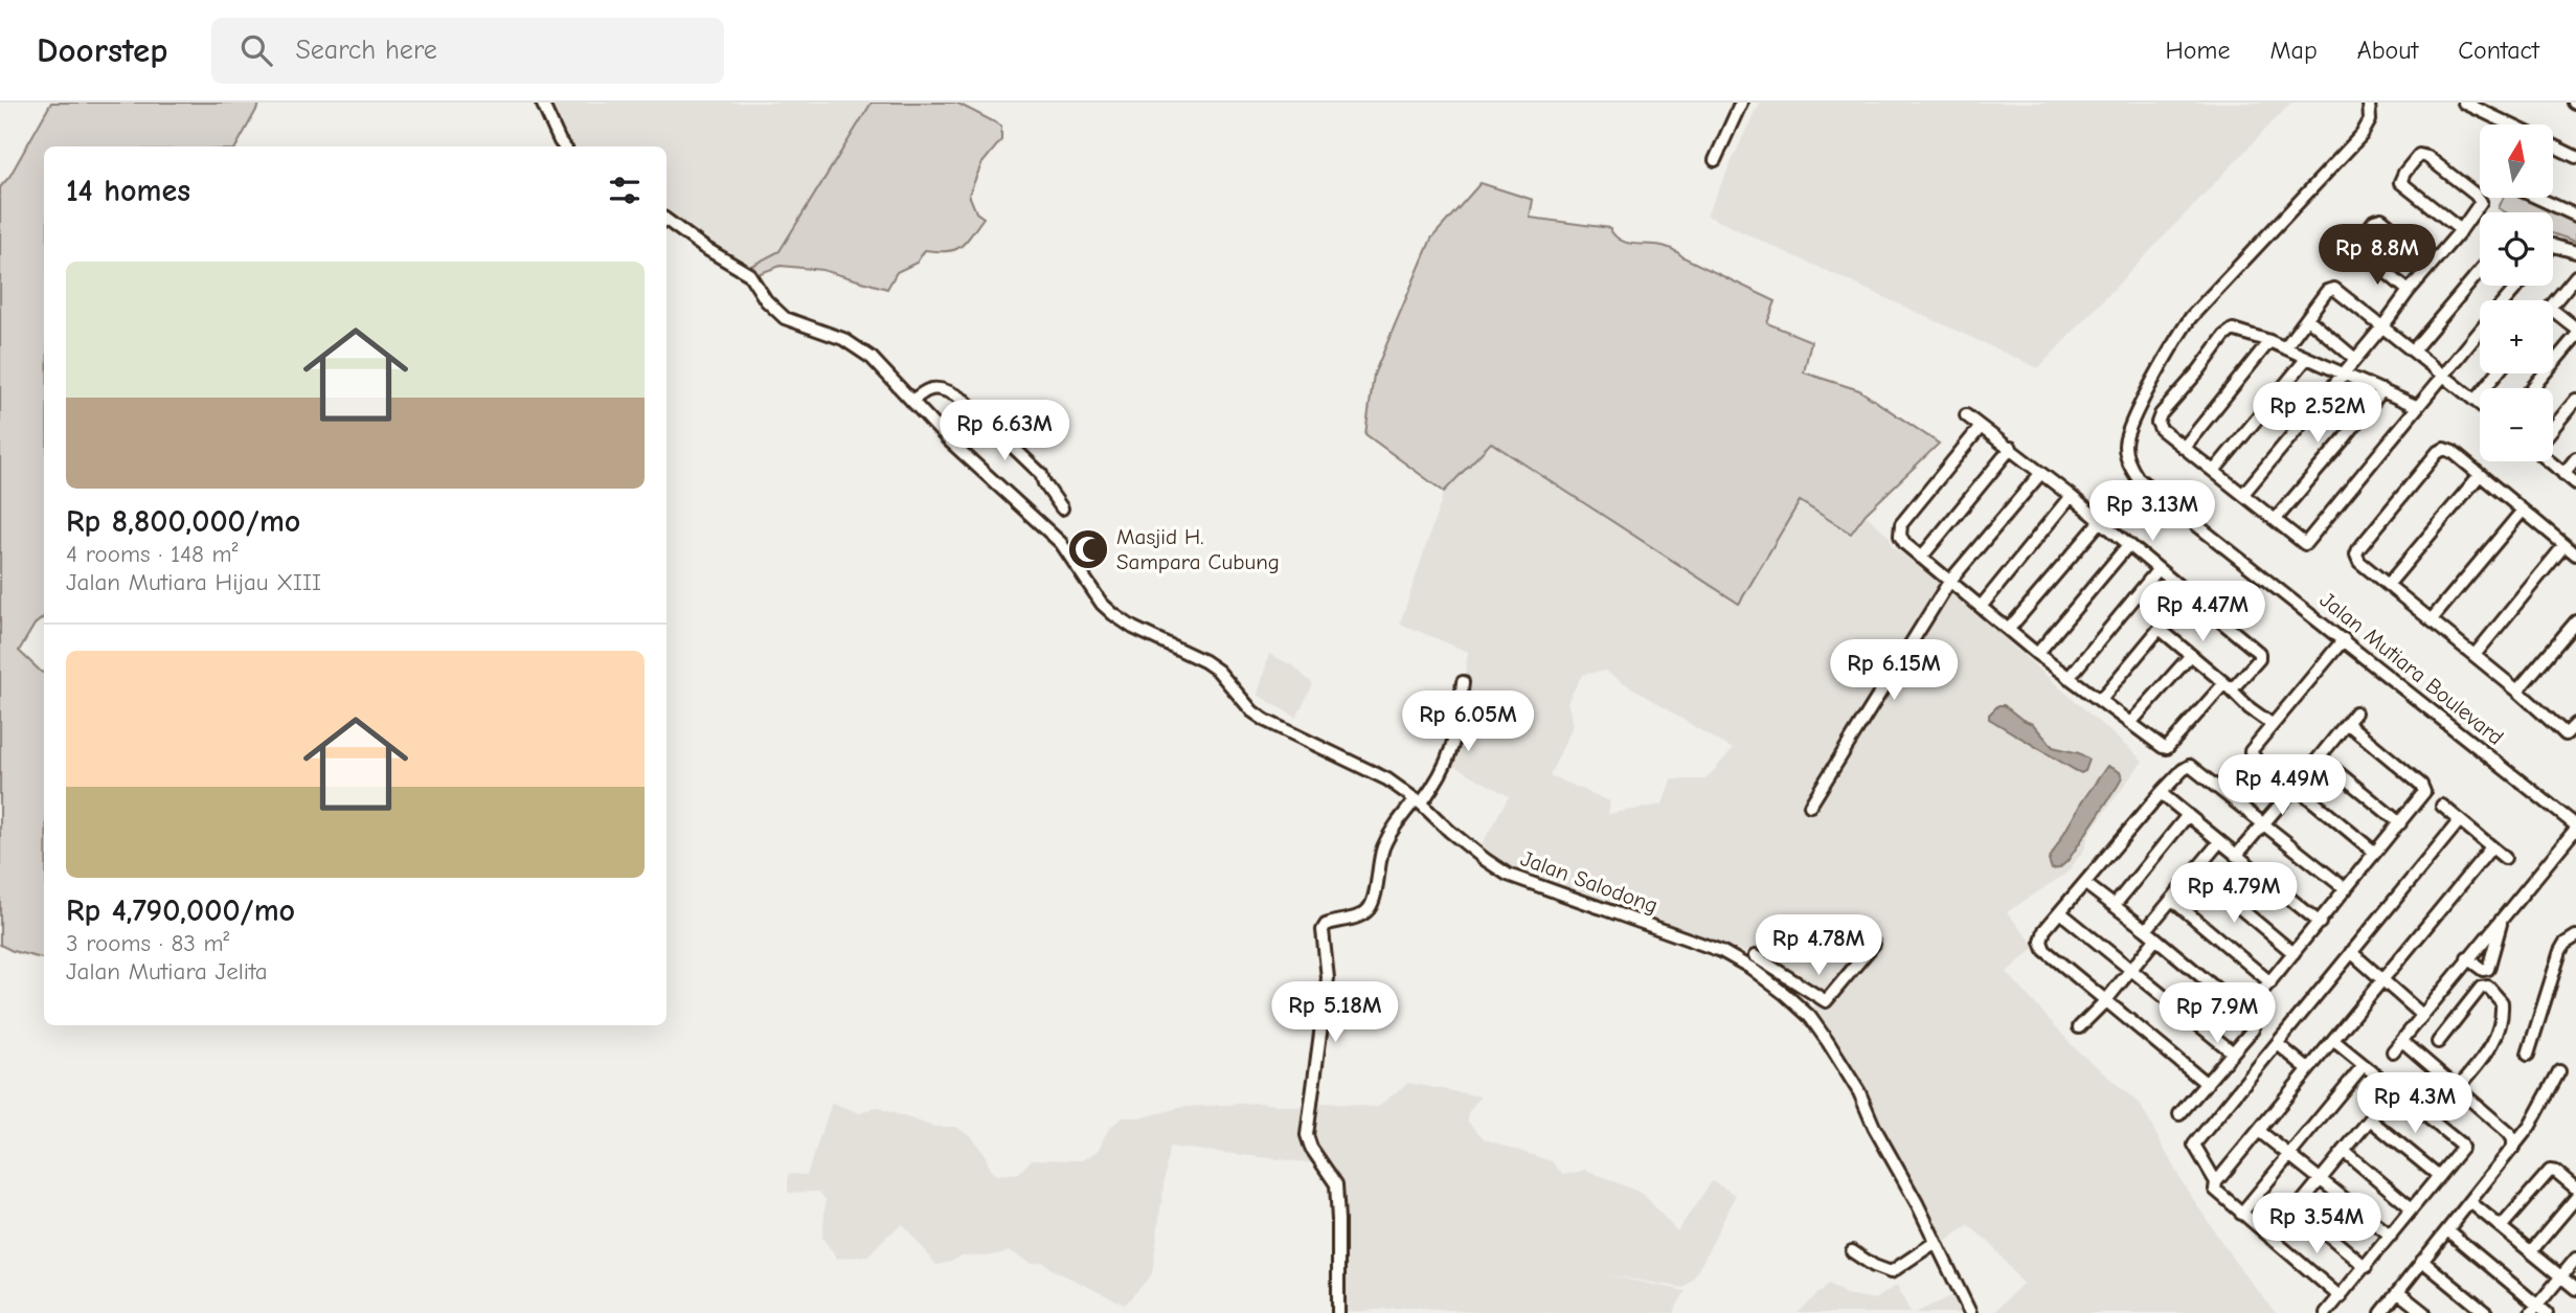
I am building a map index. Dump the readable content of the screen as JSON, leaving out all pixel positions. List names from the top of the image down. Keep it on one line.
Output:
{"streets":{"street":["Jalan Mutiara Boulevard","Jalan Salodong"]},"places":{"mosque":["Masjid H. Sampara Cubung"]},"north":"top","page":{"header":"Doorstep","search":"Search here","nav":["Home","Map","About","Contact"],"map_buttons":["+","−"],"heading":"14 homes","price":["Rp 8.8M","Rp 2.52M","Rp 6.63M","Rp 3.13M","Rp 4.47M","Rp 6.15M","Rp 6.05M","Rp 4.49M","Rp 4.79M","Rp 4.78M","Rp 5.18M","Rp 7.9M","Rp 4.3M","Rp 3.54M"],"list":[{"name":"Rp 8,800,000/mo","note":"4 rooms · 148 m² · Jalan Mutiara Hijau XIII"},{"name":"Rp 4,790,000/mo","note":"3 rooms · 83 m² · Jalan Mutiara Jelita"}]}}
